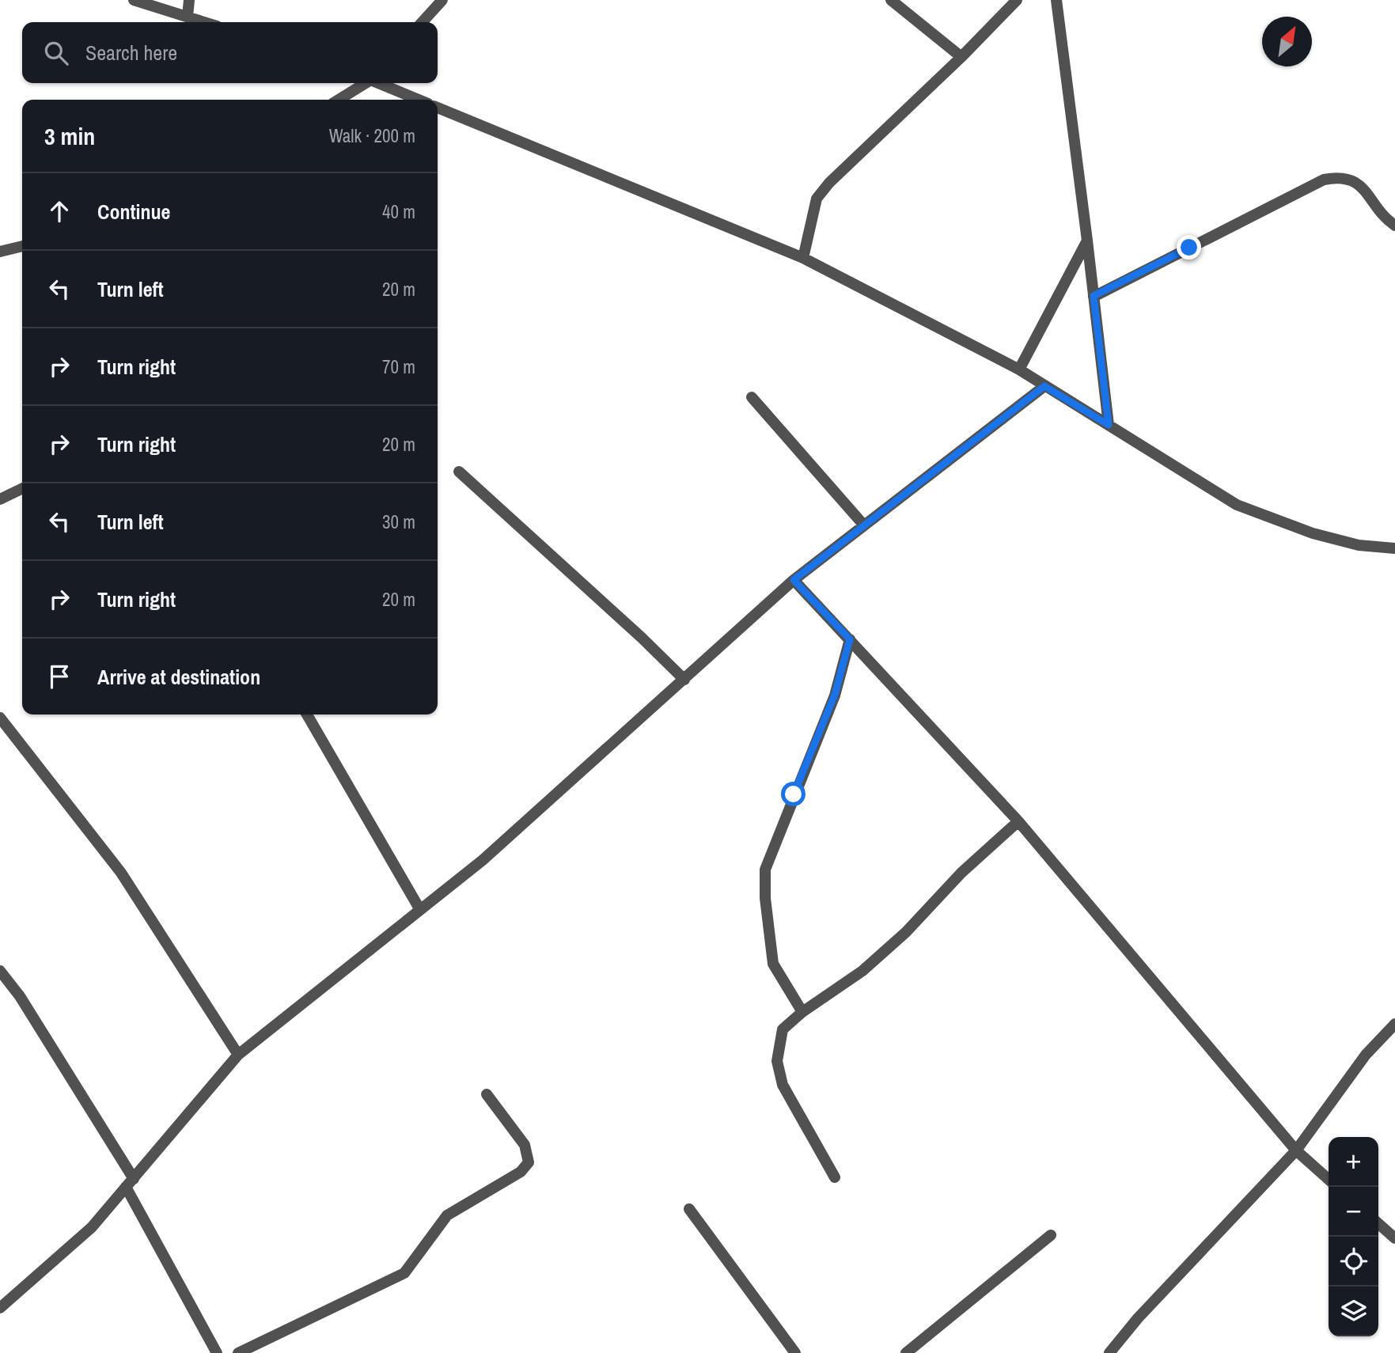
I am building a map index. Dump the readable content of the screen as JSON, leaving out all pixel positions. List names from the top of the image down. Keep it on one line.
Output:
{"north":"top right","page":{"search":"Search here","heading":["3 min","Walk · 200 m"],"list":[["Continue","40 m"],["Turn left","20 m"],["Turn right","70 m"],["Turn right","20 m"],["Turn left","30 m"],["Turn right","20 m"],"Arrive at destination"],"map_buttons":["+","−"]}}
